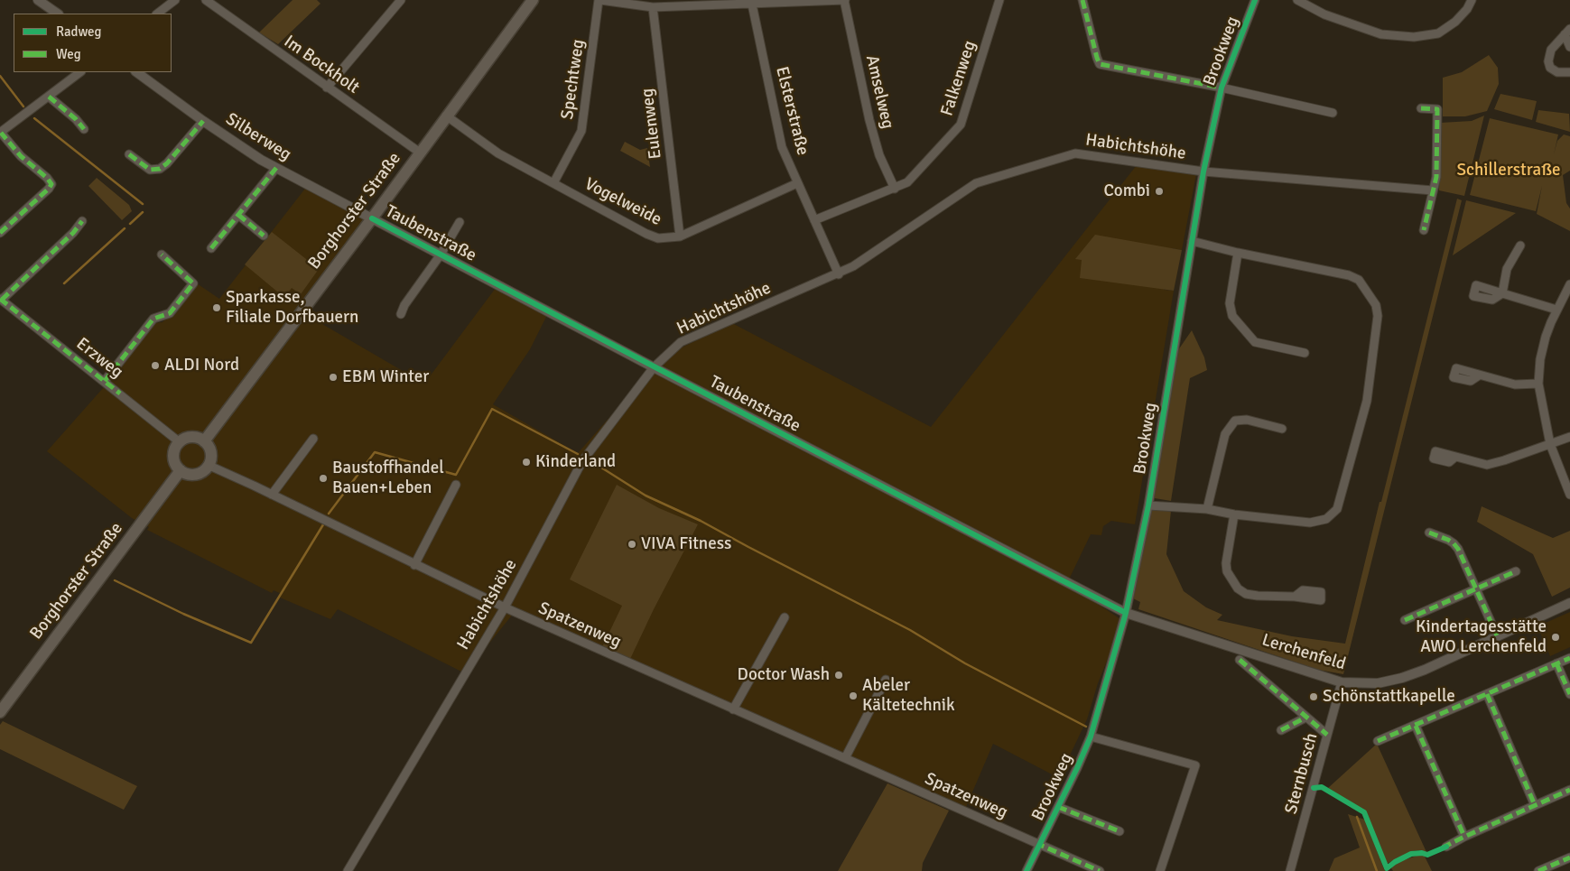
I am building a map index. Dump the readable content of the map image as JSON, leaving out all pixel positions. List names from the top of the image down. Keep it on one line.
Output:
{"streets":{"main road":["Borghorster Straße"],"street":["Brookweg","Im Bockholt","Falkenweg","Spechtweg","Amselweg","Elsterstraße","Eulenweg","Silberweg","Habichtshöhe","Vogelweide","Taubenstraße","Erzweg","Spatzenweg","Lerchenfeld","Sternbusch"]},"crossings":[["Brookweg","Habichtshöhe"],["Brookweg","Taubenstraße"],["Brookweg","Spatzenweg"],["Brookweg","Lerchenfeld"],["Im Bockholt","Borghorster Straße"],["Falkenweg","Amselweg"],["Falkenweg","Elsterstraße"],["Spechtweg","Vogelweide"],["Elsterstraße","Habichtshöhe"],["Elsterstraße","Vogelweide"],["Eulenweg","Vogelweide"],["Silberweg","Borghorster Straße"],["Silberweg","Taubenstraße"],["Habichtshöhe","Taubenstraße"],["Habichtshöhe","Spatzenweg"],["Vogelweide","Borghorster Straße"],["Borghorster Straße","Taubenstraße"],["Borghorster Straße","Erzweg"],["Borghorster Straße","Spatzenweg"],["Taubenstraße","Lerchenfeld"],["Erzweg","Spatzenweg"],["Lerchenfeld","Sternbusch"]],"parks":["Schillerstraße"],"places":["Combi","Sparkasse, Filiale Dorfbauern","ALDI Nord","EBM Winter","Kinderland","Baustoffhandel Bauen+Leben","VIVA Fitness","Kindertagesstätte AWO Lerchenfeld","Doctor Wash","Abeler Kältetechnik","Schönstattkapelle"],"legend":["Radweg","Weg"]}
